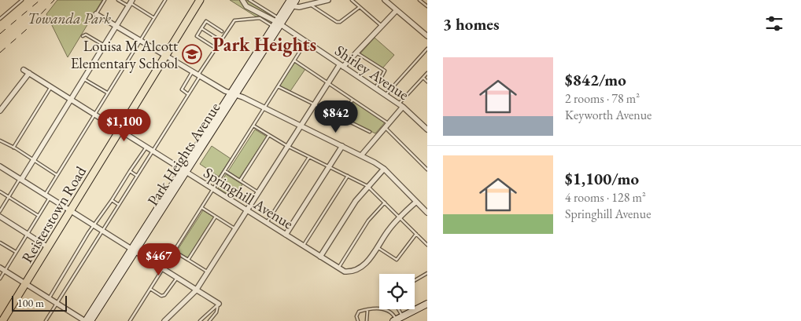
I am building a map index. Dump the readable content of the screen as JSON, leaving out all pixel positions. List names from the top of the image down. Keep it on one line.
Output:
{"streets":{"main road":["Park Heights Avenue","Reisterstown Road"],"street":["Shirley Avenue","Springhill Avenue"]},"crossings":[["Shirley Avenue","Park Heights Avenue"],["Park Heights Avenue","Springhill Avenue"],["Springhill Avenue","Reisterstown Road"]],"districts":["Park Heights"],"parks":["Towanda Park"],"places":{"school or university":["Louisa M Alcott Elementary School"]},"scale_bar":"100 m","page":{"heading":"3 homes","list":[{"name":"$842/mo","note":"2 rooms · 78 m² · Keyworth Avenue"},{"name":"$1,100/mo","note":"4 rooms · 128 m² · Springhill Avenue"}],"price":["$842","$1,100","$467"],"scale":"100 m"}}
